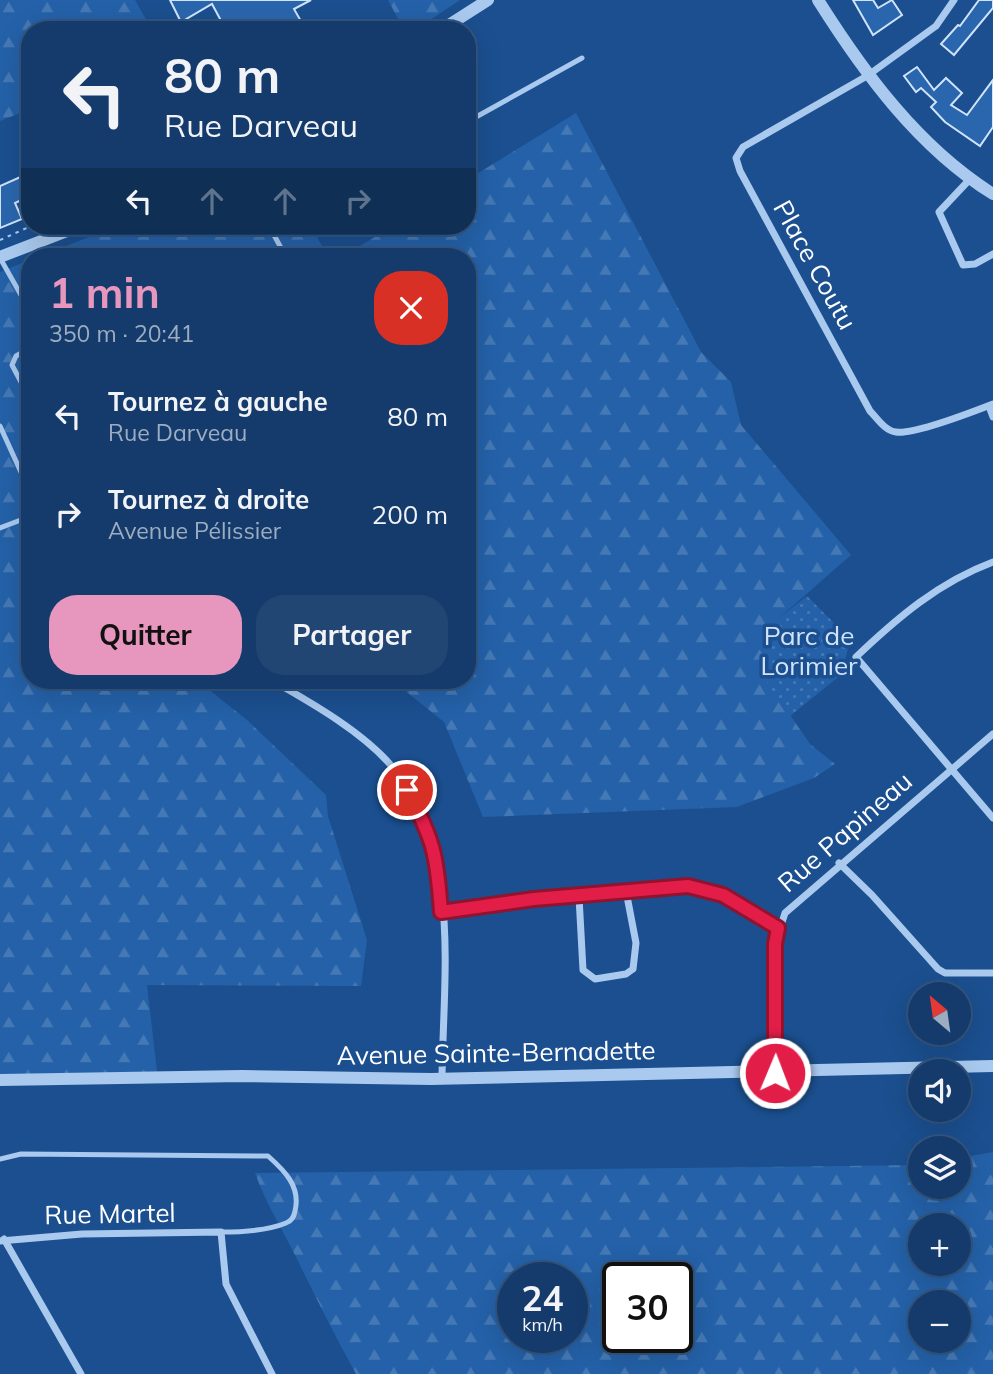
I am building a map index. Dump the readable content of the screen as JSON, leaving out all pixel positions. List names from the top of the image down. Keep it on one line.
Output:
{"streets":{"street":["Place Coutu","Rue Papineau","Avenue Sainte-Bernadette","Rue Martel"]},"crossings":[["Rue Papineau","Avenue Sainte-Bernadette"]],"parks":["Parc de Lorimier"],"north":"top left","page":{"turn":["80 m","Rue Darveau"],"heading":["1 min","350 m · 20:41"],"list":[{"name":"Tournez à gauche","note":"Rue Darveau","value":"80 m"},{"name":"Tournez à droite","note":"Avenue Pélissier","value":"200 m"}],"buttons":["Quitter","Partager"],"map_buttons":["+","−"],"speed":"24 km/h","limit":"30"}}
